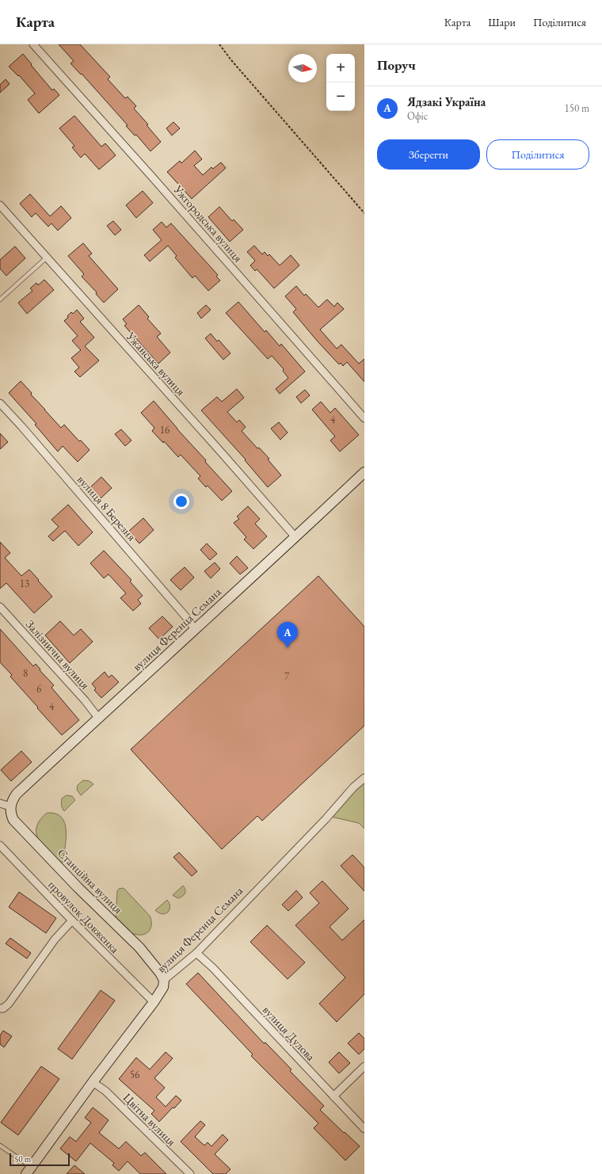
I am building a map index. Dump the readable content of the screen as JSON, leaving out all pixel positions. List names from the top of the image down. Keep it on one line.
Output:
{"streets":{"street":["Ужгородська вулиця","Ужанська вулиця","вулиця 8 Березня","вулиця Ференца Семана","Залізнична вулиця","Станційна вулиця","провулок Довженка","вулиця Дулова","Цвітна вулиця"]},"crossings":[["Ужанська вулиця","вулиця Ференца Семана"],["вулиця 8 Березня","вулиця Ференца Семана"],["вулиця Ференца Семана","Залізнична вулиця"],["вулиця Ференца Семана","Станційна вулиця"],["вулиця Ференца Семана","провулок Довженка"],["вулиця Ференца Семана","вулиця Дулова"],["вулиця Ференца Семана","Цвітна вулиця"]],"house_numbers":["4","16","13","8","7","6","4","56"],"scale_bar":"50 m","north":"right","page":{"header":"Карта","nav":["Карта","Шари","Поділитися"],"heading":"Поруч","map_buttons":["+","−"],"list":[{"mark":"A","name":"Ядзакі Україна","note":"Офіс","value":"150 m"}],"buttons":["Зберегти","Поділитися"],"pins":"A","scale":"50 m"}}
